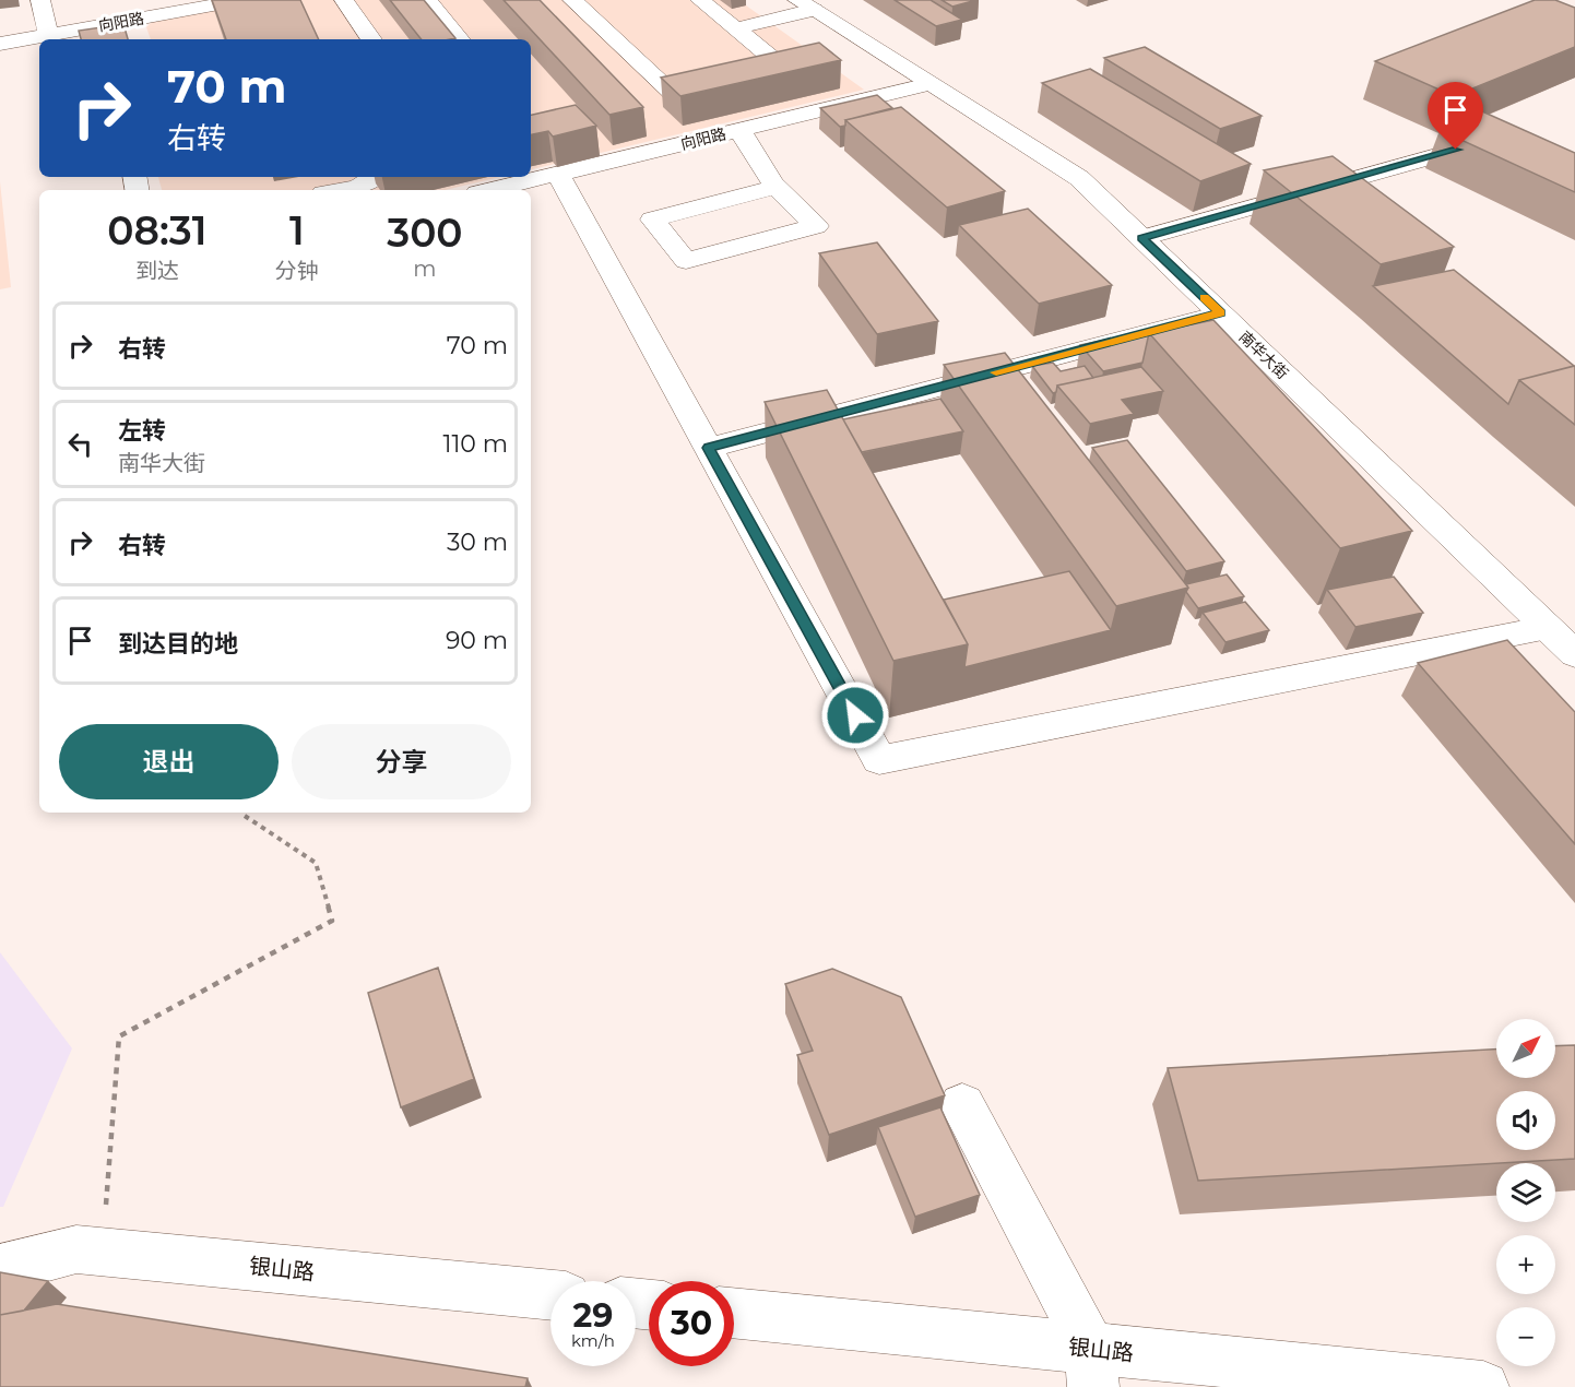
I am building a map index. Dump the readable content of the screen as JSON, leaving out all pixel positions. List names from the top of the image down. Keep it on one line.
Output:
{"streets":{"street":["向阳路","南华大街","银山路"]},"crossings":[["向阳路","南华大街"]],"north":"top right","page":{"turn":["70 m","右转"],"eta":["08:31","到达","1","分钟","300","m"],"list":[{"name":"右转","value":"70 m"},{"name":"左转","note":"南华大街","value":"110 m"},{"name":"右转","value":"30 m"},{"name":"到达目的地","value":"90 m"}],"buttons":["退出","分享"],"map_buttons":["+","−"],"speed":"29 km/h","limit":"30"}}
